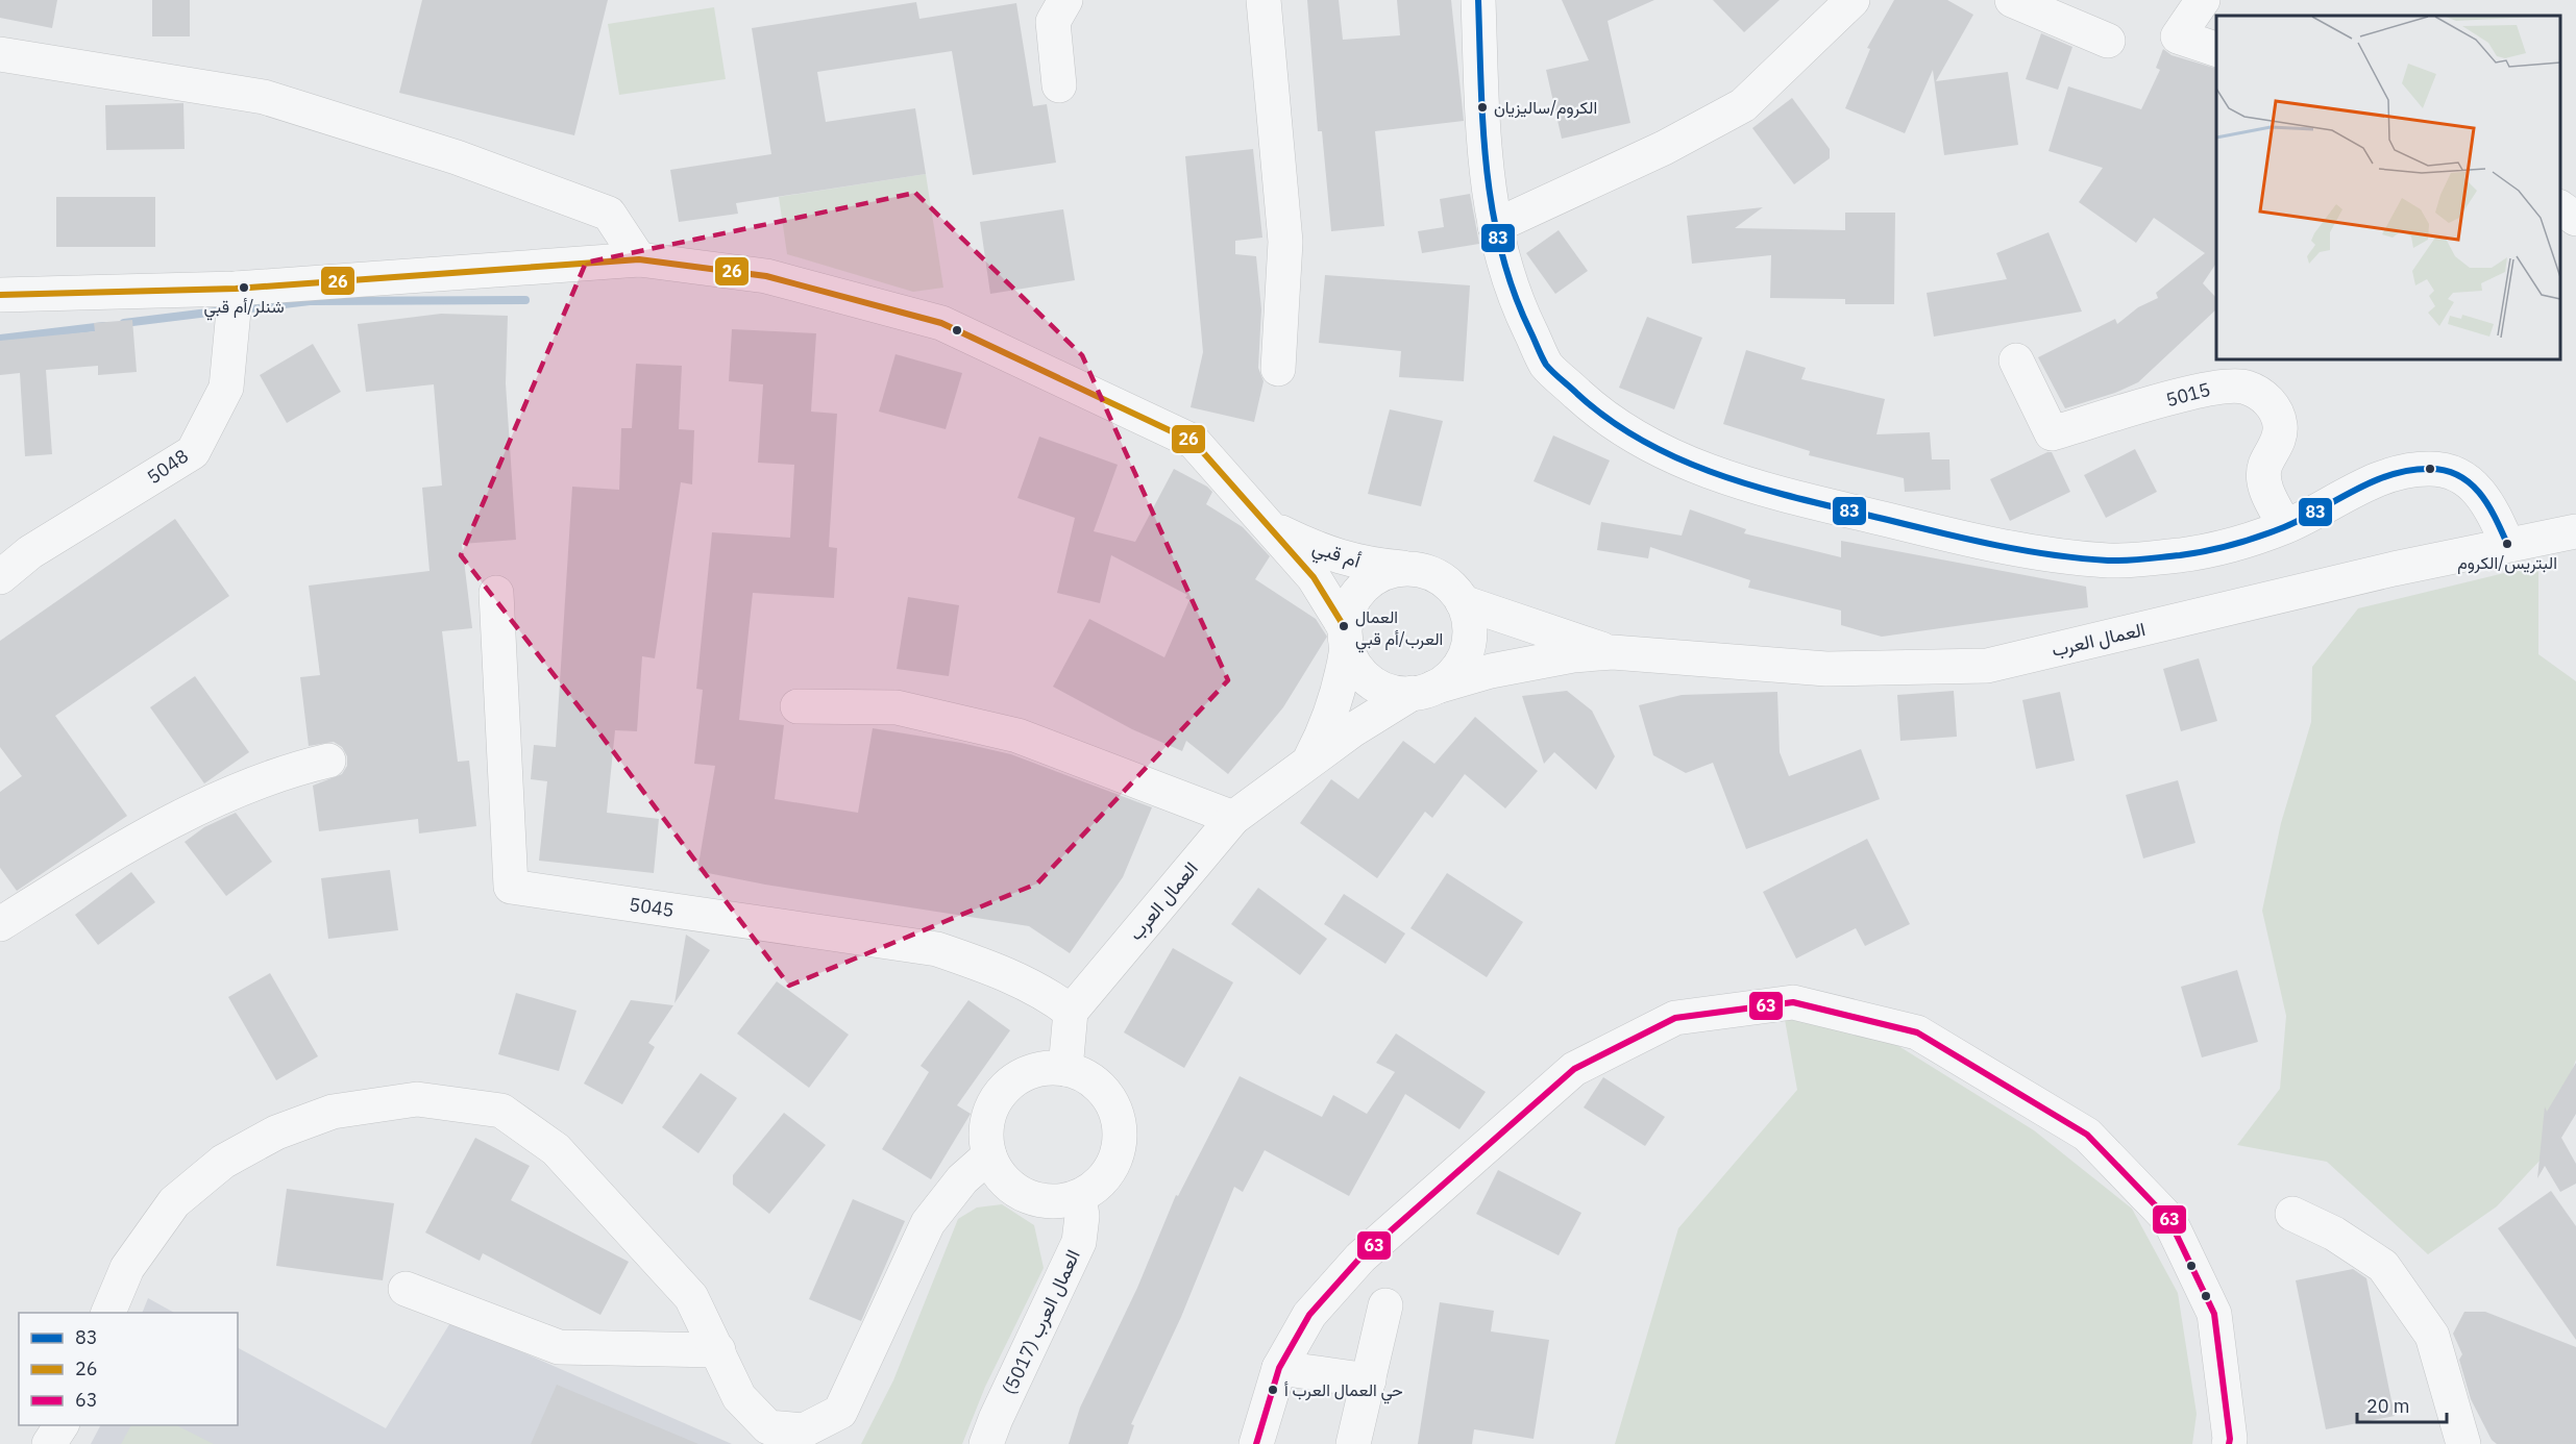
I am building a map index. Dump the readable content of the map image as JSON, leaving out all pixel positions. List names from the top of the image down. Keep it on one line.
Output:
{"streets":{"street":["5015","5048","أم قبي","العمال العرب","5045","العمال العرب (5017)"]},"crossings":[["5048","أم قبي"],["أم قبي","العمال العرب"],["العمال العرب","5045"]],"places":["الكروم/ساليزيان","شنلر/أم قبي","البتريس/الكروم","العمال العرب/أم قبي","حي العمال العرب أ"],"lines":["transit line 83","transit line 26","transit line 63"],"legend":["83","26","63"],"scale_bar":"20 m"}
